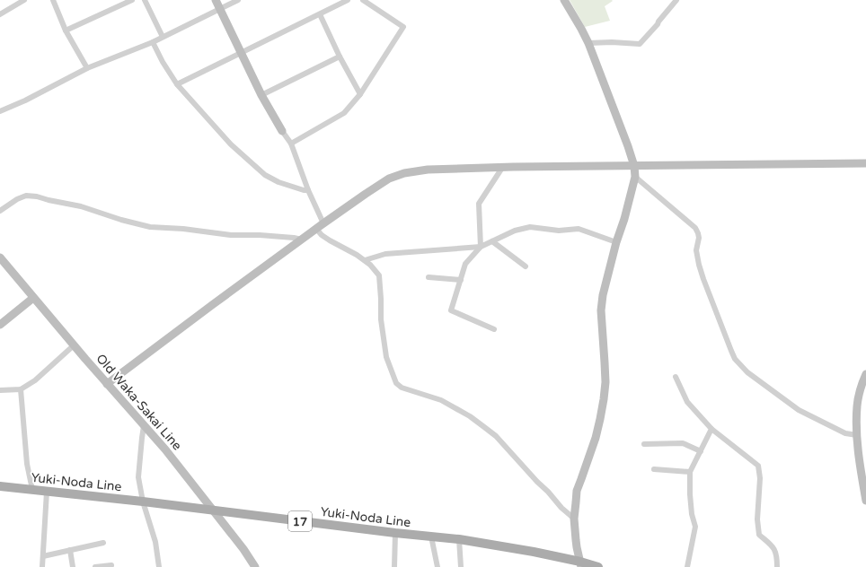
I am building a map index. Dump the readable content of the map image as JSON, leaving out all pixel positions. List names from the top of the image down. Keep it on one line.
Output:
{"streets":{"main road":["Yuki-Noda Line","17"],"street":["Old Waka-Sakai Line"]},"crossings":[["Old Waka-Sakai Line","Yuki-Noda Line"]]}
